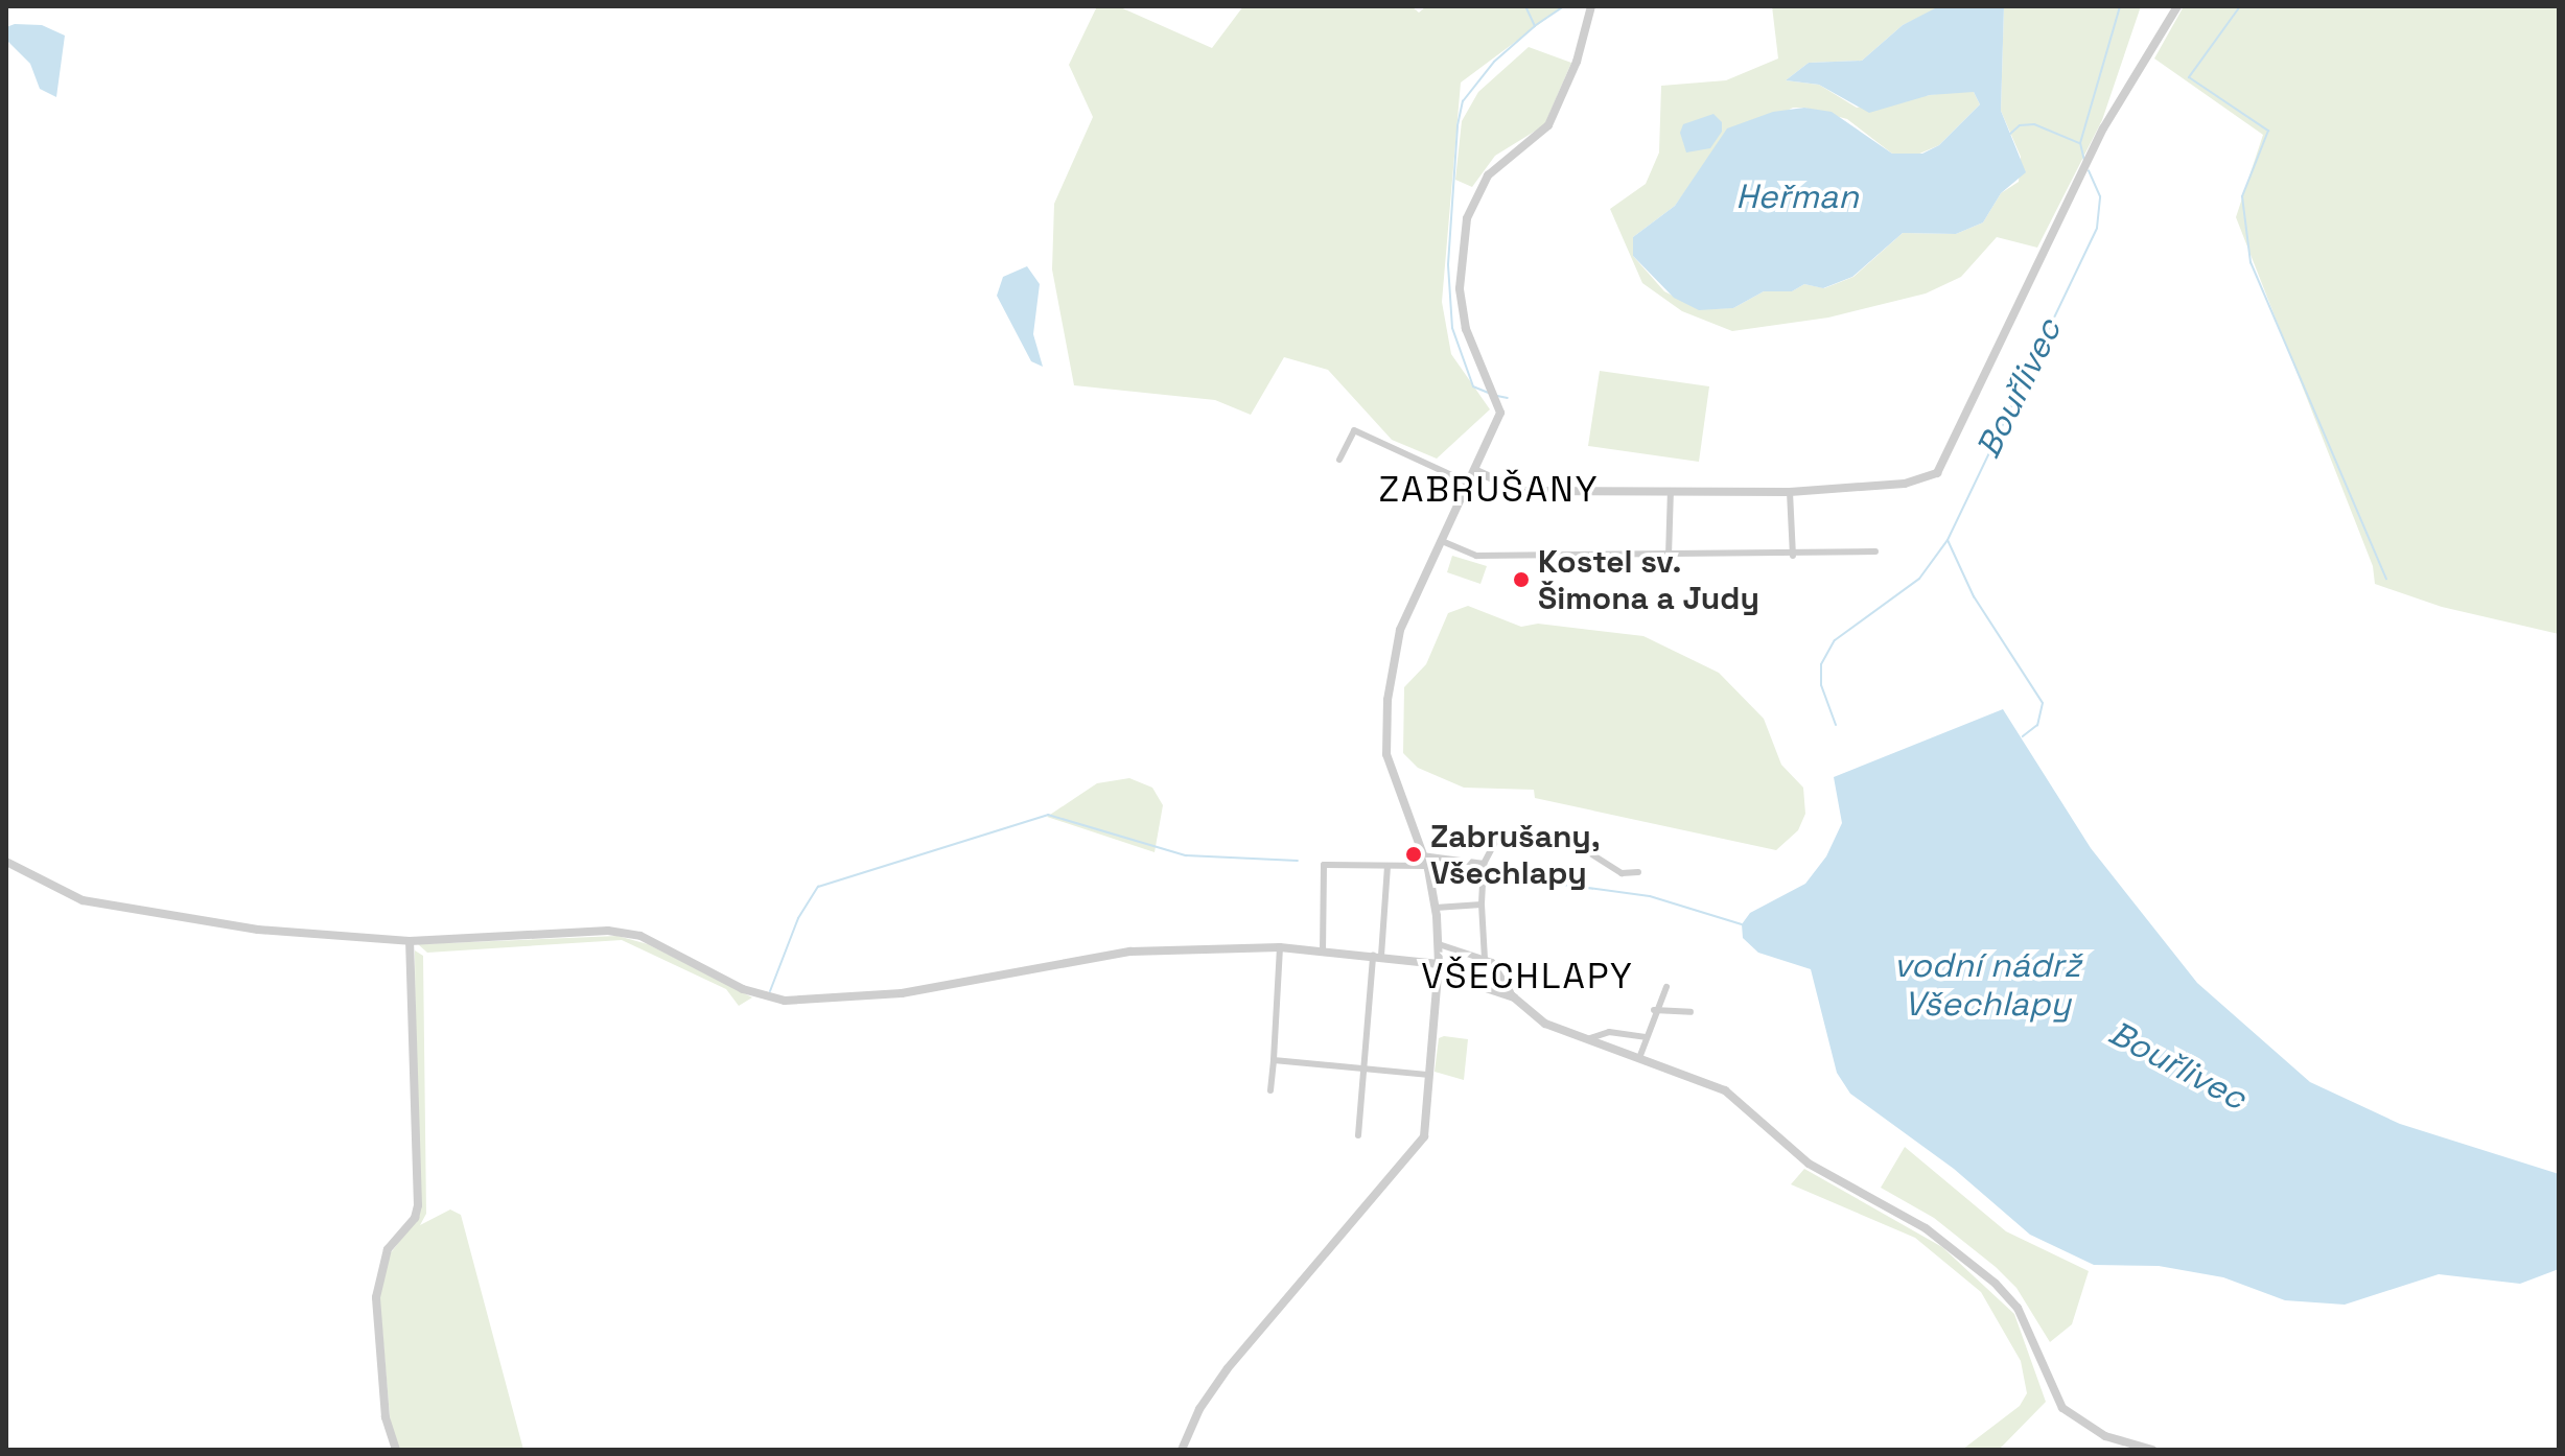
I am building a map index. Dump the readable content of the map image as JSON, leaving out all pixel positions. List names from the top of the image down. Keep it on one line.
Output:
{"districts":["ZABRUŠANY","VŠECHLAPY"],"water":["Heřman","Bouřlivec","vodní nádrž Všechlapy"],"places":["Kostel sv. Šimona a Judy","Zabrušany, Všechlapy"]}
